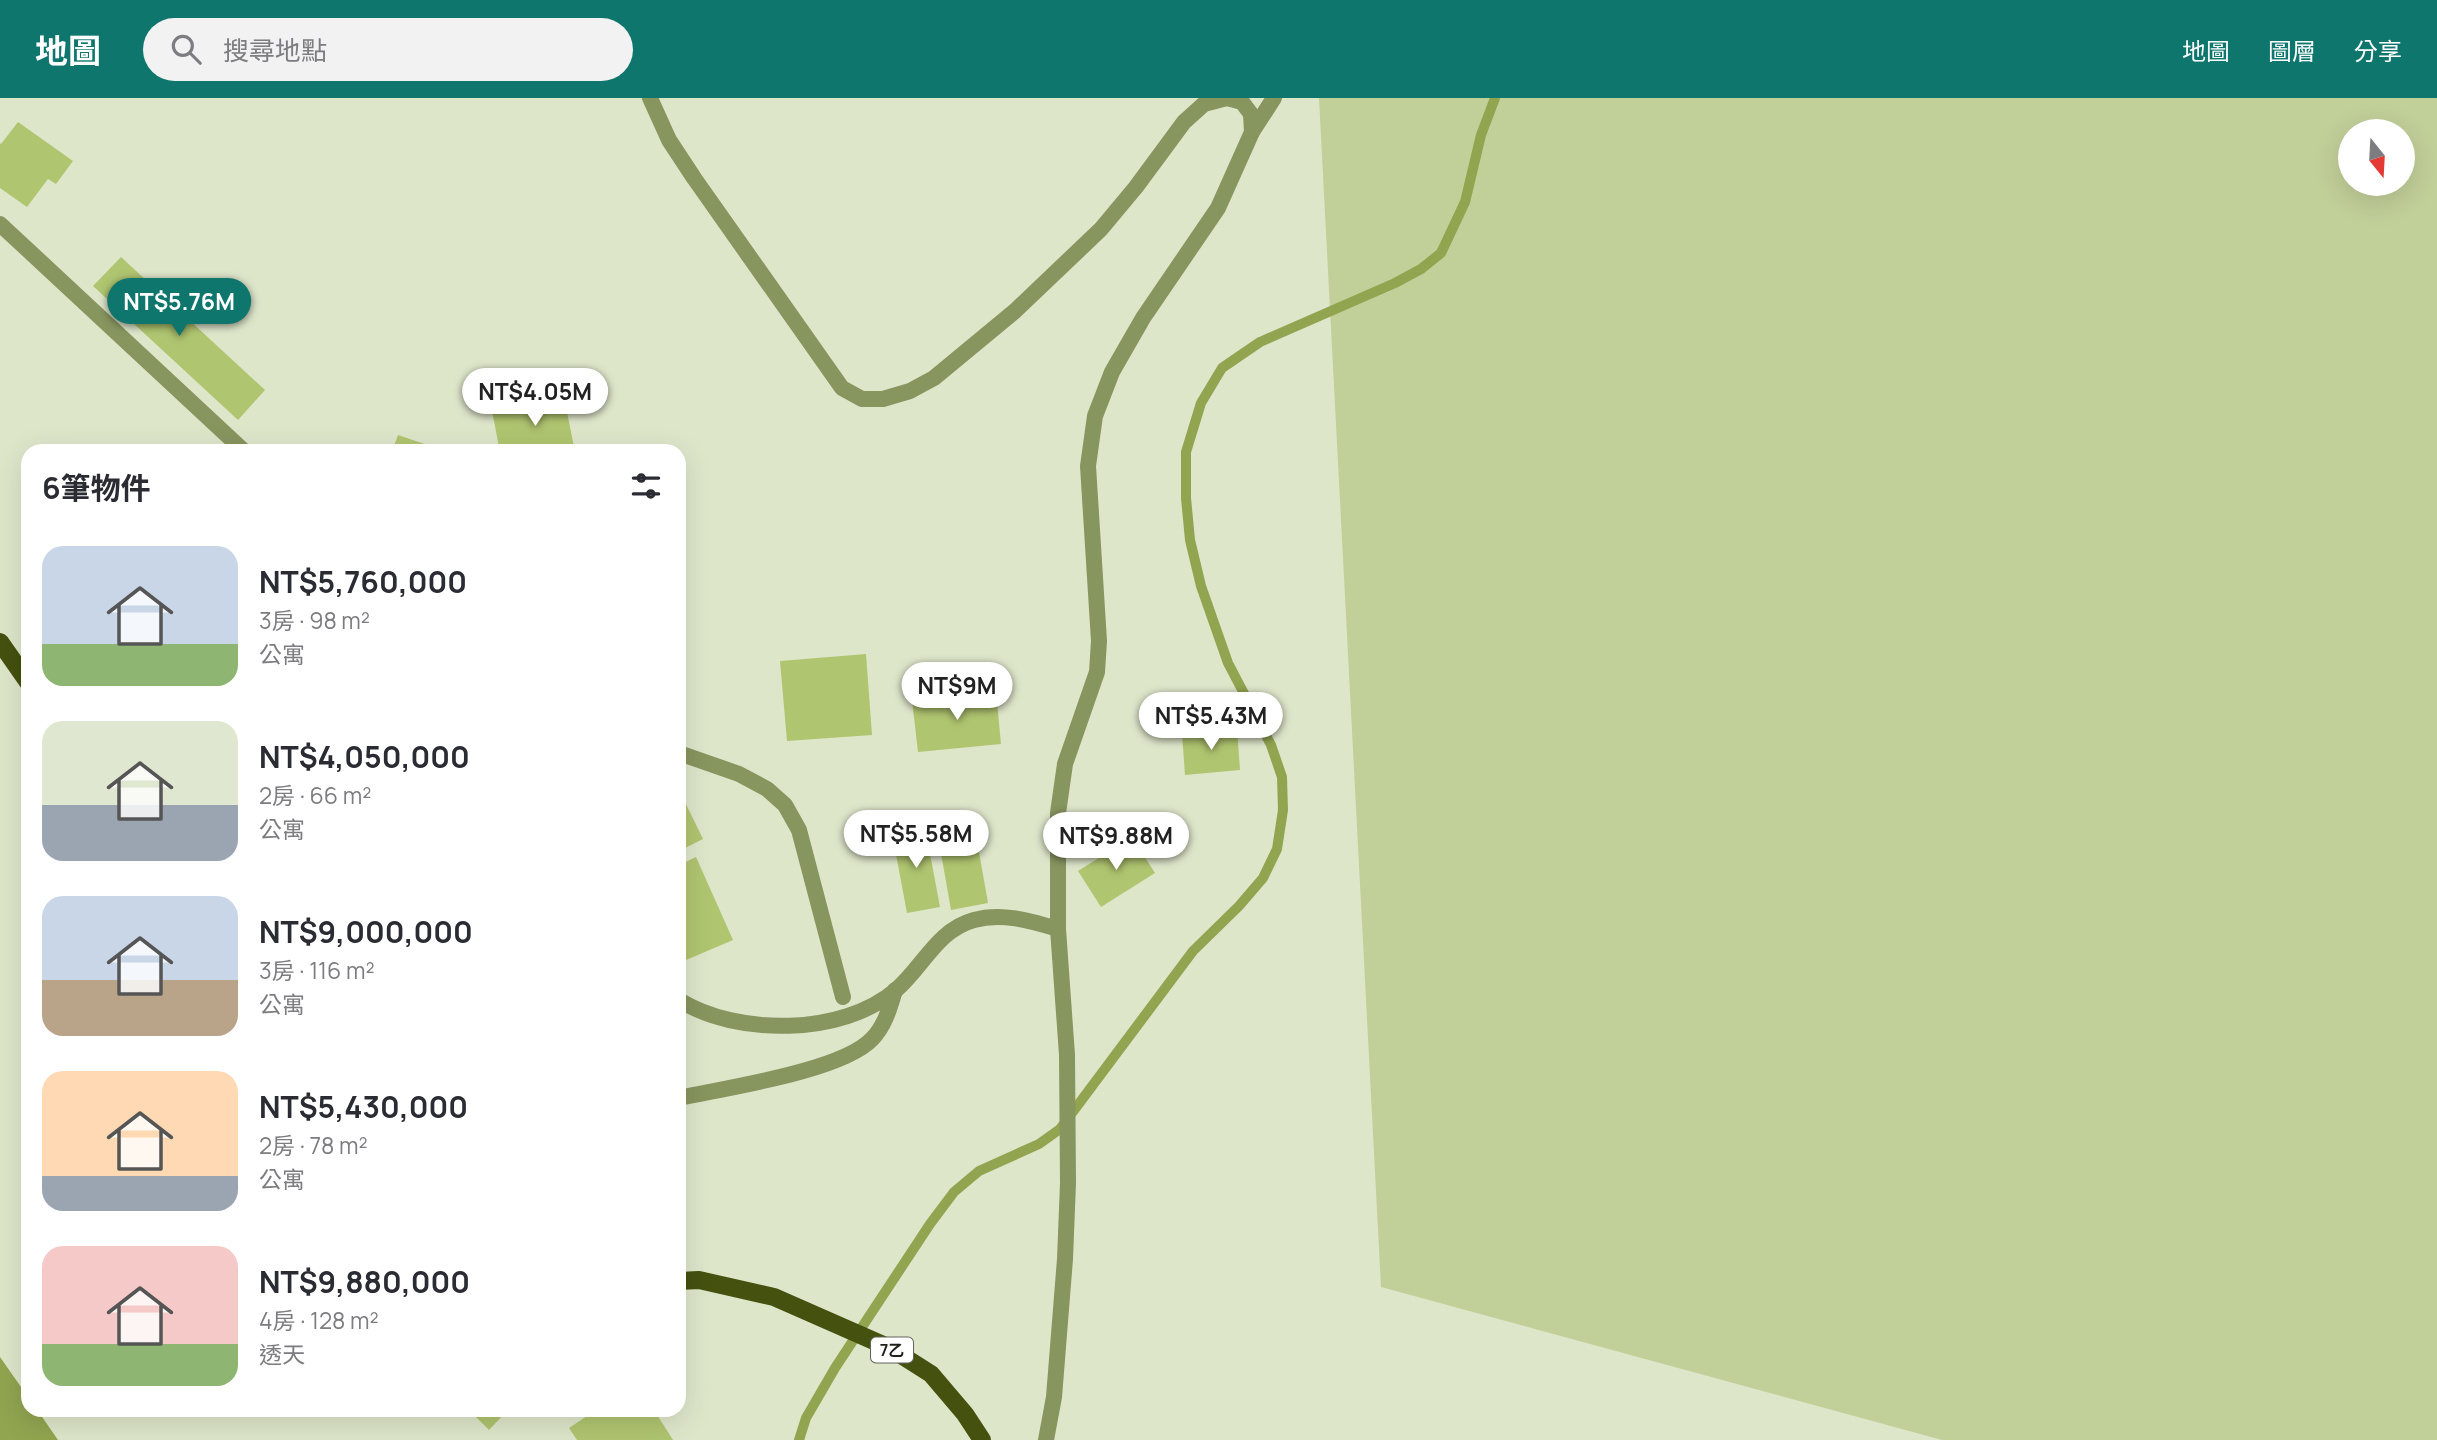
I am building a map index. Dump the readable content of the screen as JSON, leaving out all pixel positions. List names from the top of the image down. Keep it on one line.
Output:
{"streets":{"main road":["7乙"]},"north":"bottom","page":{"header":"地圖","search":"搜尋地點","nav":["地圖","圖層","分享"],"price":["NT$5.76M","NT$4.05M","NT$9M","NT$5.43M","NT$5.58M","NT$9.88M"],"heading":"6筆物件","list":[{"name":"NT$5,760,000","note":"3房 · 98 m² · 公寓"},{"name":"NT$4,050,000","note":"2房 · 66 m² · 公寓"},{"name":"NT$9,000,000","note":"3房 · 116 m² · 公寓"},{"name":"NT$5,430,000","note":"2房 · 78 m² · 公寓"},{"name":"NT$9,880,000","note":"4房 · 128 m² · 透天"}]}}
